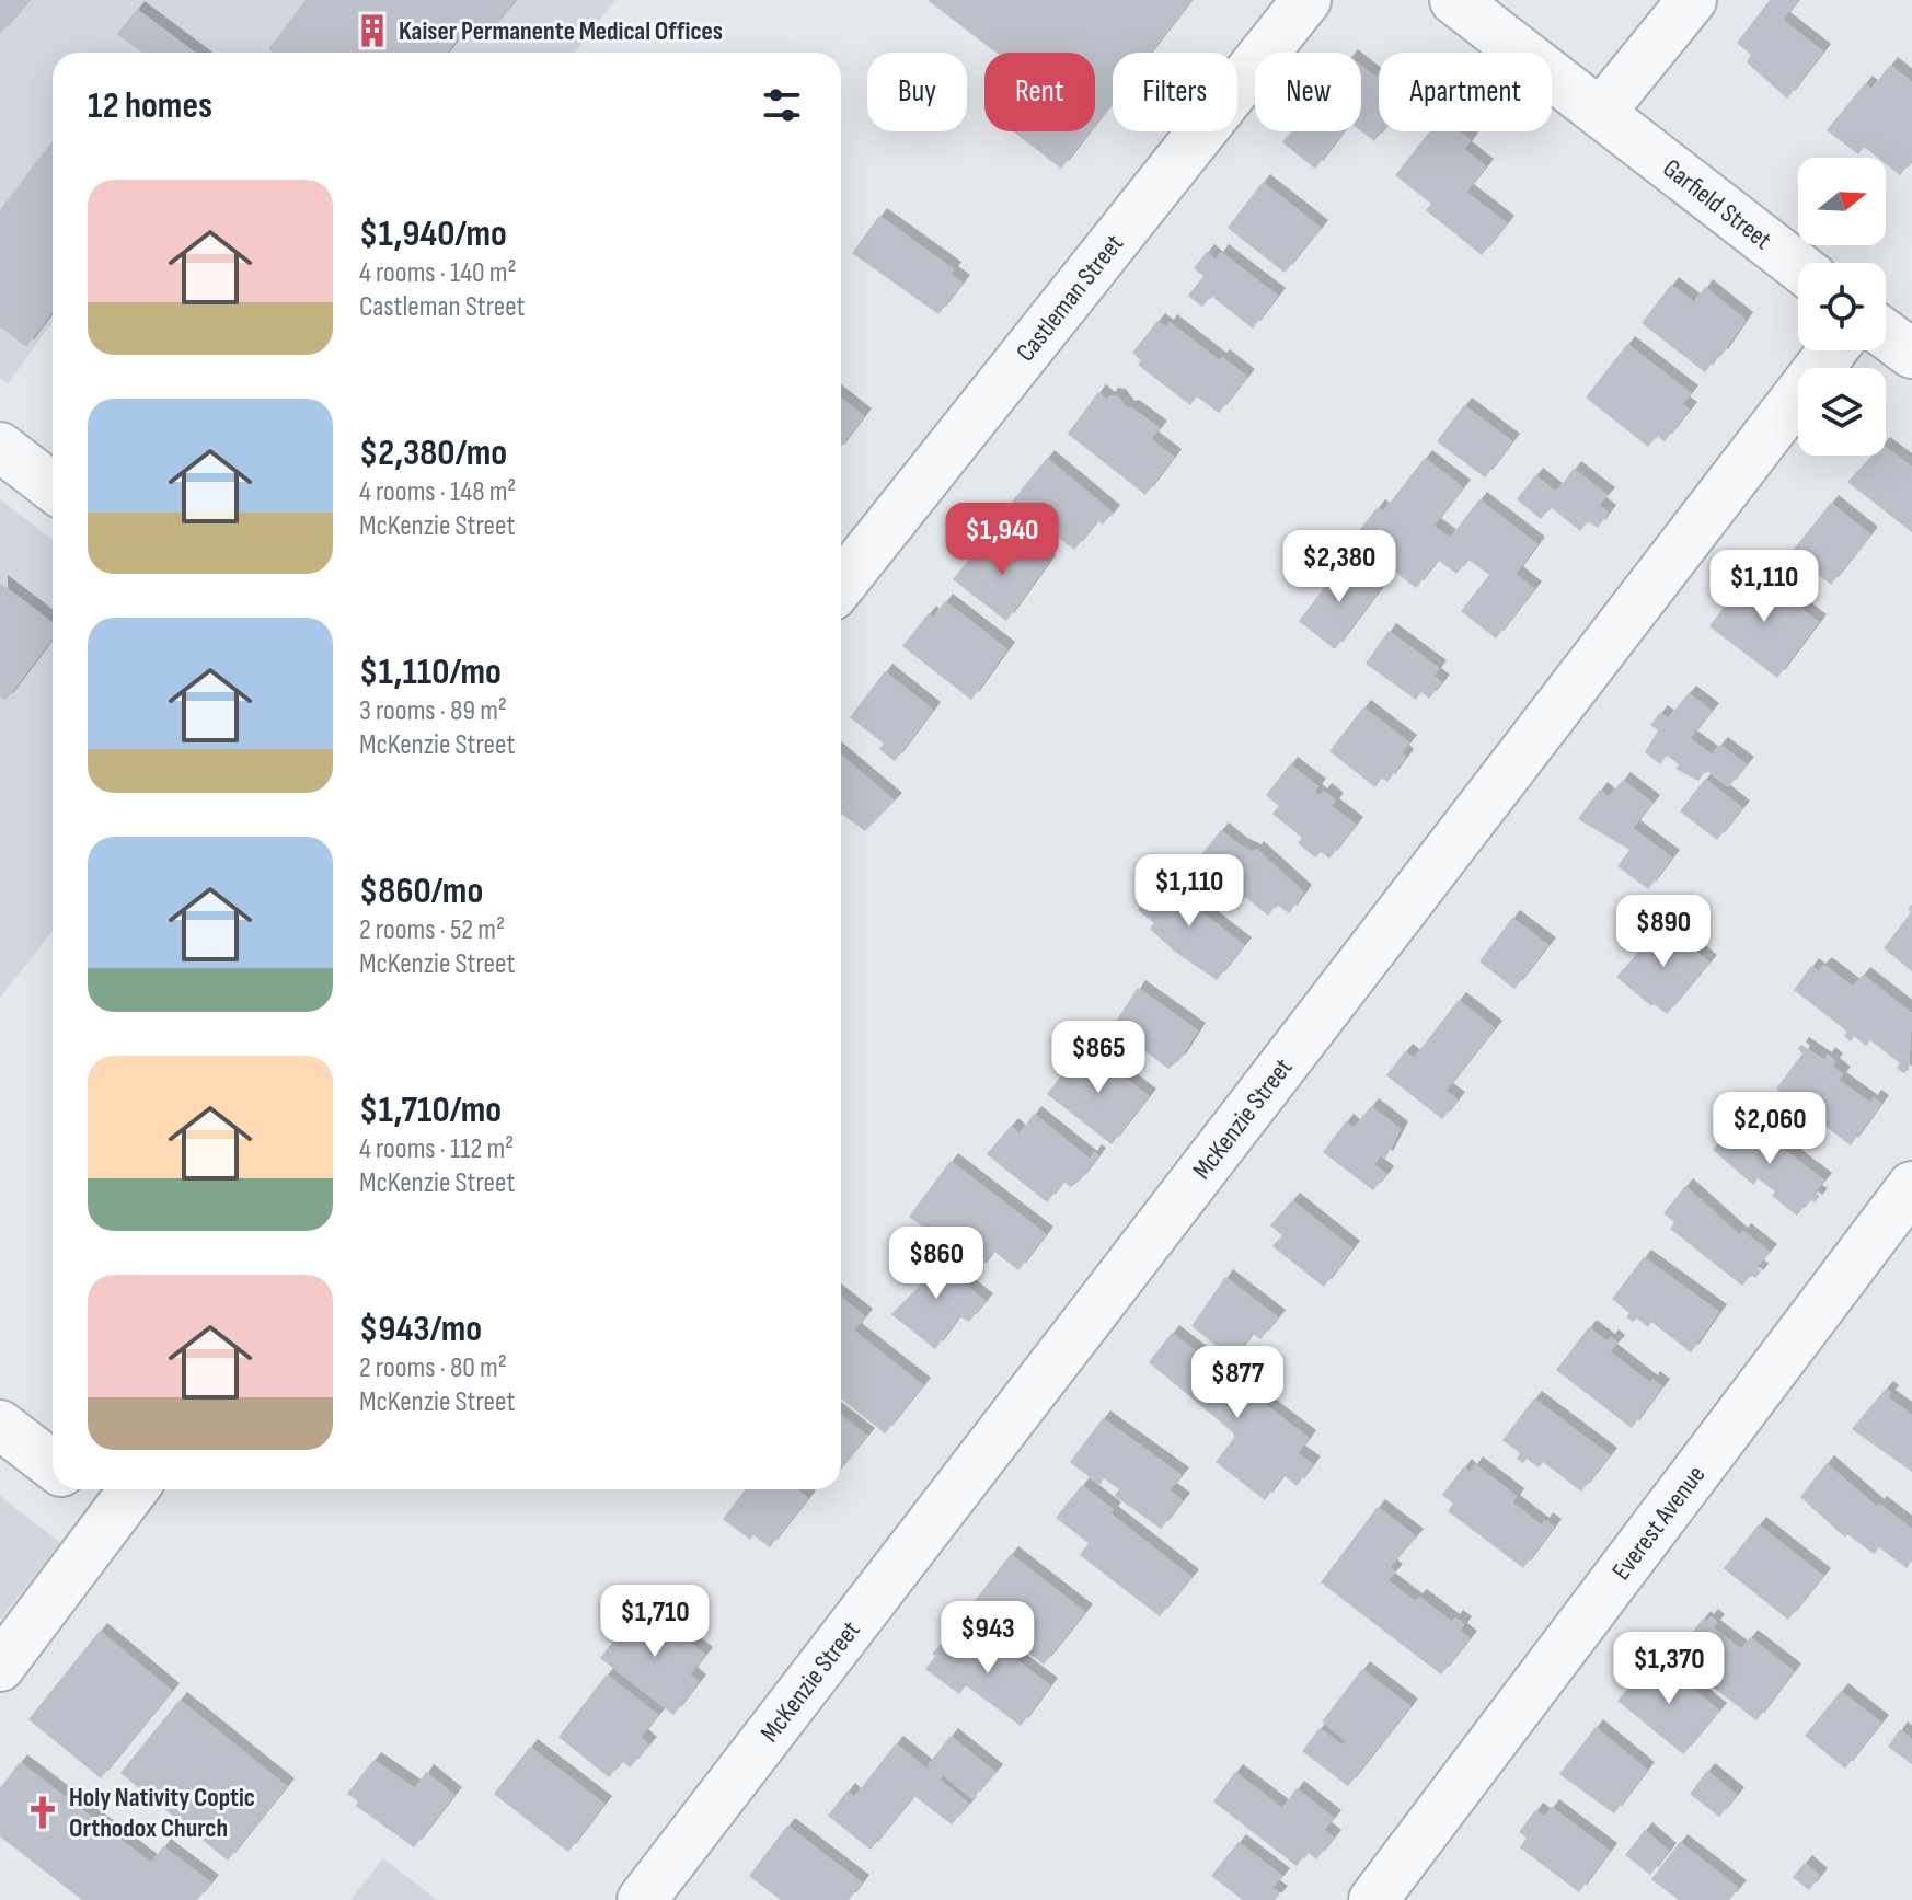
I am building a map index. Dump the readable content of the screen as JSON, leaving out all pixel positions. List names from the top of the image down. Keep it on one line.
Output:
{"streets":{"street":["Garfield Street","Castleman Street","McKenzie Street","Everest Avenue"]},"places":{"building":["Kaiser Permanente Medical Offices"],"church":["Holy Nativity Coptic Orthodox Church"]},"north":"right","page":{"chip":["Buy","Rent","Filters","New","Apartment"],"heading":"12 homes","list":[{"name":"$1,940/mo","note":"4 rooms · 140 m² · Castleman Street"},{"name":"$2,380/mo","note":"4 rooms · 148 m² · McKenzie Street"},{"name":"$1,110/mo","note":"3 rooms · 89 m² · McKenzie Street"},{"name":"$860/mo","note":"2 rooms · 52 m² · McKenzie Street"},{"name":"$1,710/mo","note":"4 rooms · 112 m² · McKenzie Street"},{"name":"$943/mo","note":"2 rooms · 80 m² · McKenzie Street"}],"price":["$1,940","$2,380","$1,110","$1,110","$890","$865","$2,060","$860","$877","$1,710","$943","$1,370"]}}
